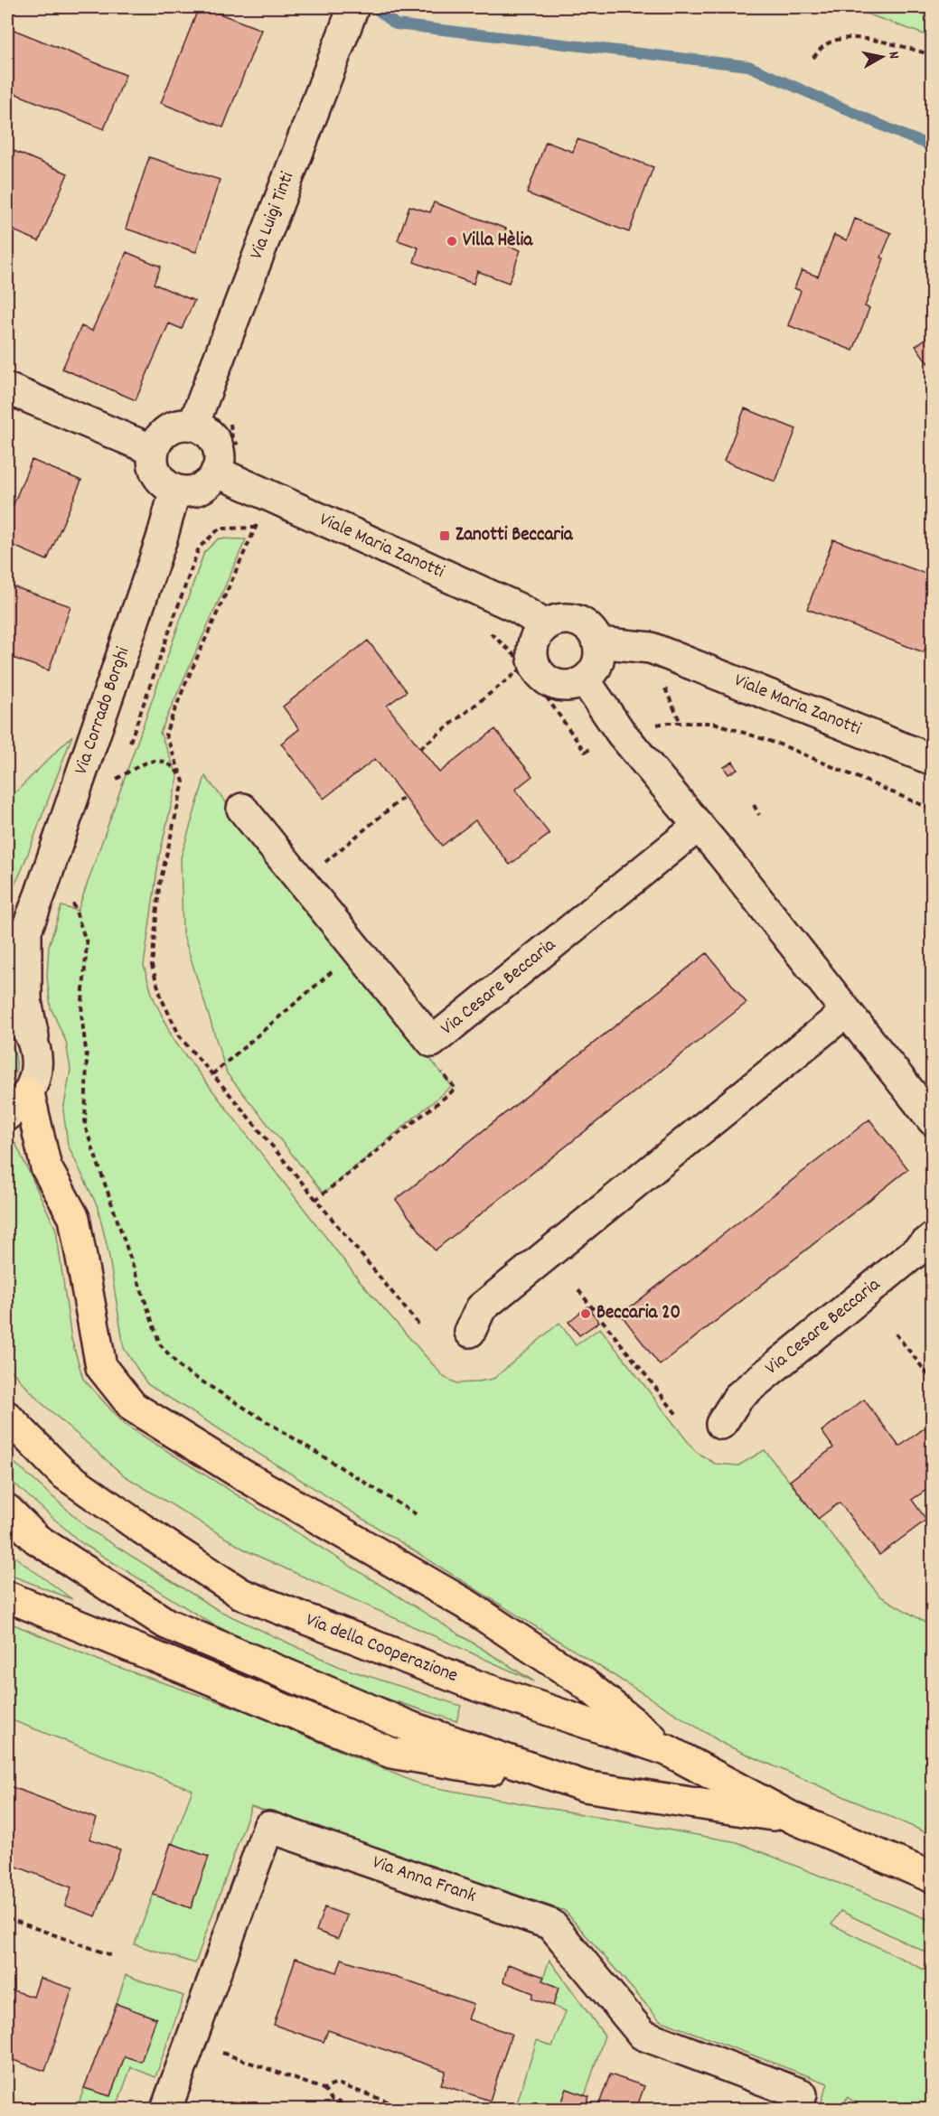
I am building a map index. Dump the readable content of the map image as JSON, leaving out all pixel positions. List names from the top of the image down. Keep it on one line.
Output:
{"streets":{"highway":["Via della Cooperazione"],"street":["Via Luigi Tinti","Viale Maria Zanotti","Via Corrado Borghi","Via Cesare Beccaria","Via Anna Frank"]},"crossings":[["Via Luigi Tinti","Viale Maria Zanotti"],["Via Luigi Tinti","Via Corrado Borghi"],["Viale Maria Zanotti","Via Corrado Borghi"]],"places":{"other":["Villa Hèlia","Beccaria 20"],"transit":["Zanotti Beccaria"]},"north":"right"}
